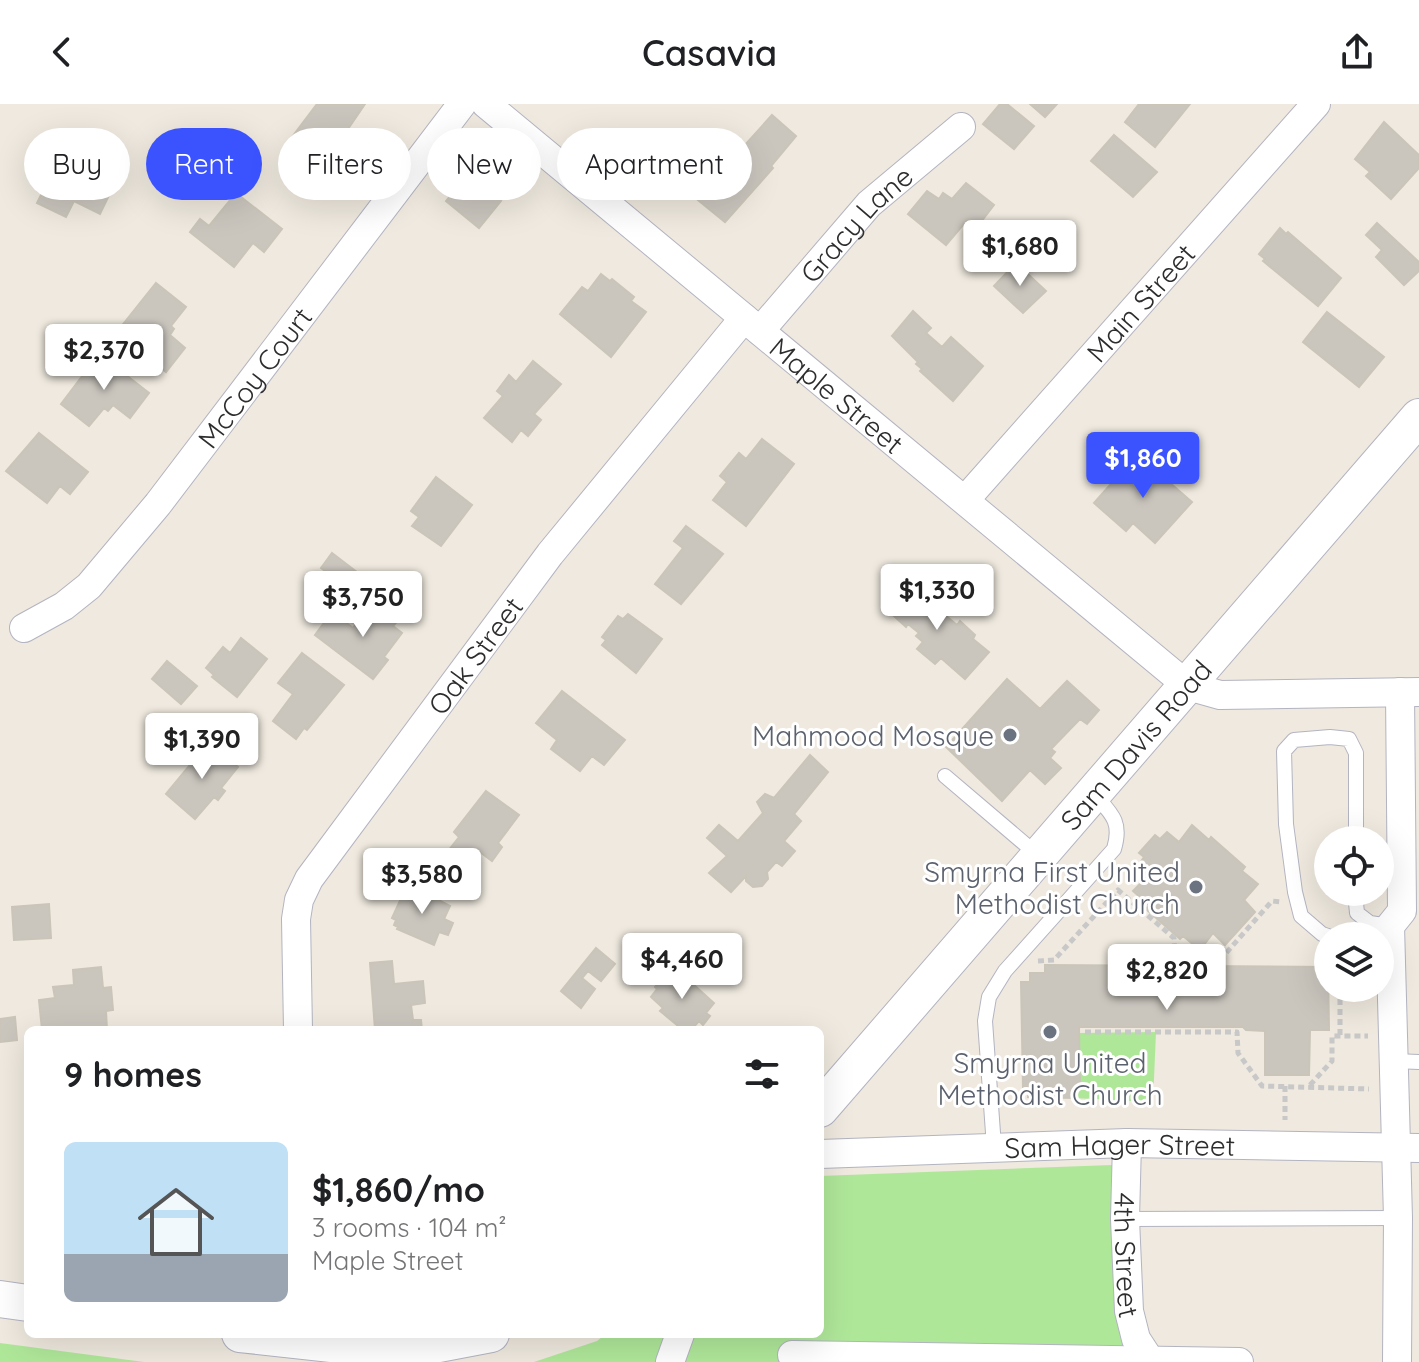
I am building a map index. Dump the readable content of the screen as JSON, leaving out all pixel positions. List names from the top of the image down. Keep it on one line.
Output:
{"streets":{"street":["Gracy Lane","Main Street","McCoy Court","Maple Street","Oak Street","Sam Davis Road","Sam Hager Street","4th Street"]},"crossings":[["Gracy Lane","Maple Street"],["Gracy Lane","Oak Street"],["Main Street","Maple Street"],["Maple Street","Oak Street"],["Maple Street","Sam Davis Road"],["Sam Hager Street","4th Street"]],"places":["Mahmood Mosque","Smyrna First United Methodist Church","Smyrna United Methodist Church"],"page":{"header":"Casavia","chip":["Buy","Rent","Filters","New","Apartment"],"price":["$1,680","$2,370","$1,860","$1,330","$3,750","$1,390","$3,580","$4,460","$2,820"],"heading":"9 homes","list":[{"name":"$1,860/mo","note":"3 rooms · 104 m² · Maple Street"}]}}
